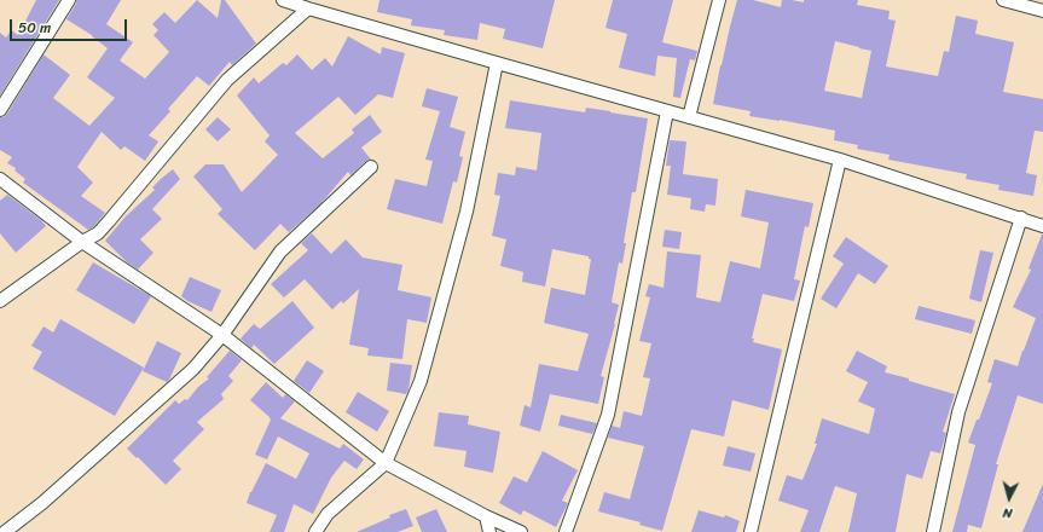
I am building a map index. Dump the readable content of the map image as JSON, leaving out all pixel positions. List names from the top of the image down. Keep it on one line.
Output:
{"scale_bar":"50 m","north":"bottom"}
